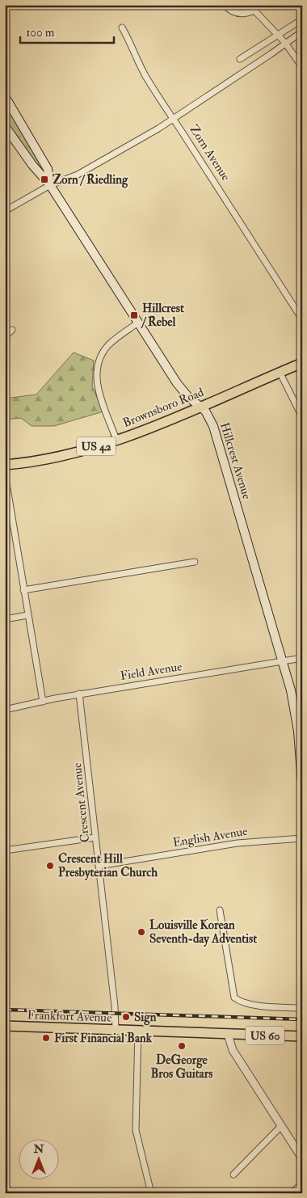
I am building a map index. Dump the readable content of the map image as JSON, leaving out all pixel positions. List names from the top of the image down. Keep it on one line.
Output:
{"streets":{"main road":["Brownsboro Road","US 42","Hillcrest Avenue","Frankfort Avenue","US 60"],"street":["Zorn Avenue","Field Avenue","Crescent Avenue","English Avenue"]},"crossings":[["Zorn Avenue","Hillcrest Avenue"],["Brownsboro Road","Hillcrest Avenue"],["Hillcrest Avenue","Field Avenue"],["Field Avenue","Crescent Avenue"],["Crescent Avenue","English Avenue"],["Crescent Avenue","Frankfort Avenue"]],"places":{"transit":["Zorn / Riedling","Hillcrest / Rebel"],"other":["Crescent Hill Presbyterian Church","Louisville Korean Seventh-day Adventist","Sign","First Financial Bank","DeGeorge Bros Guitars"]},"scale_bar":"100 m","north":"top"}
